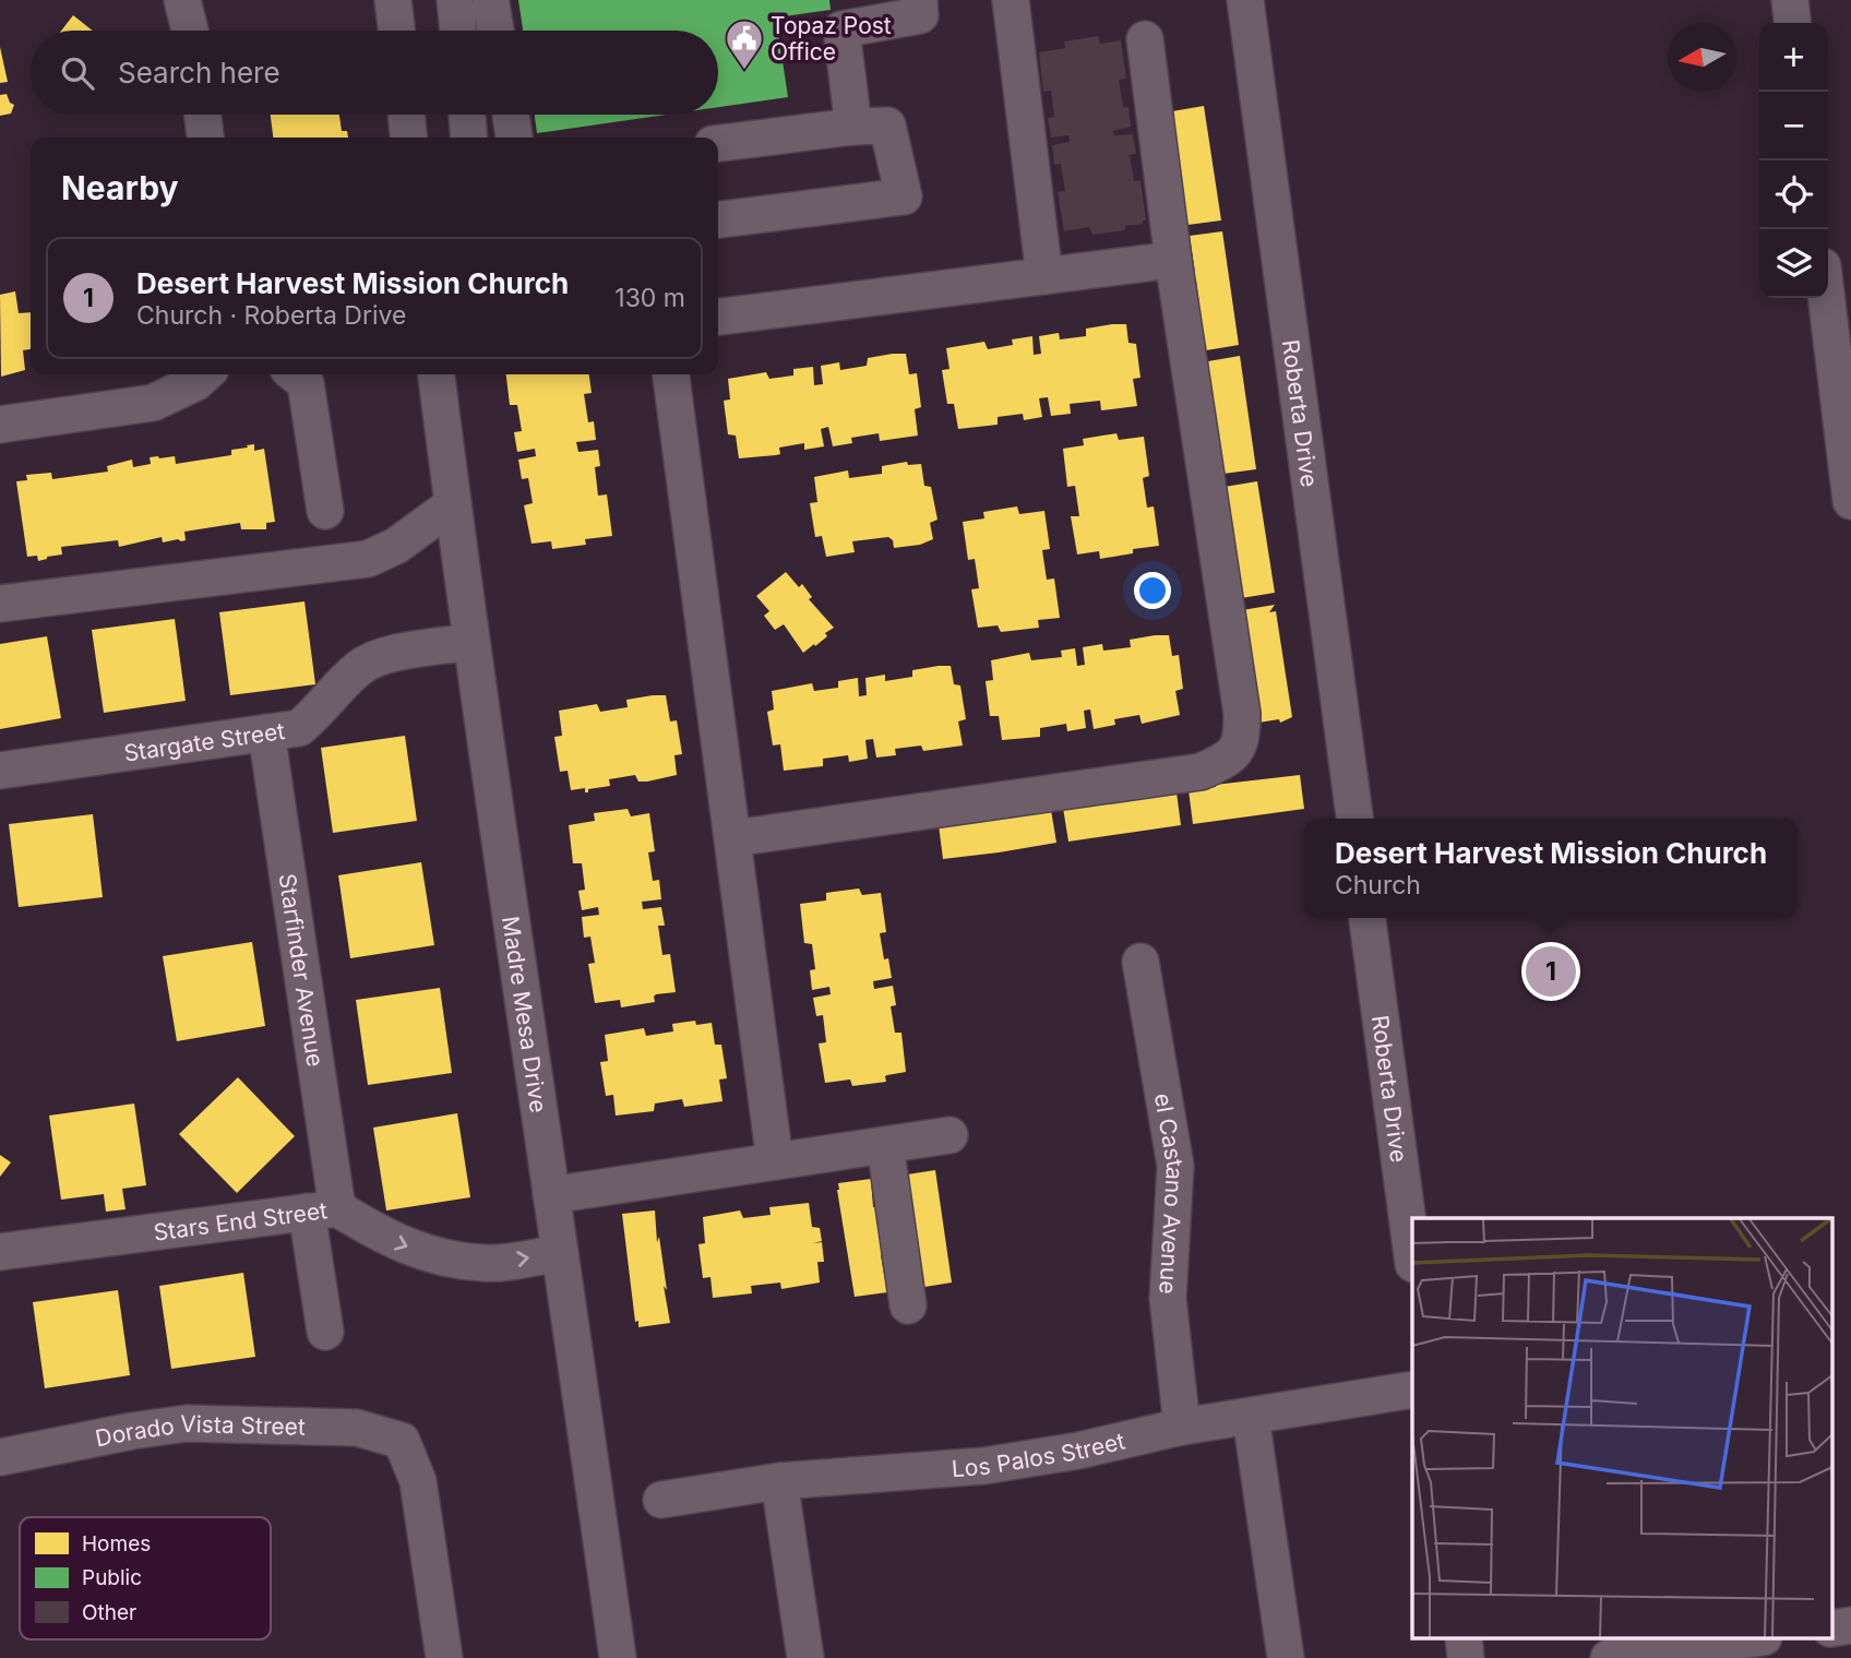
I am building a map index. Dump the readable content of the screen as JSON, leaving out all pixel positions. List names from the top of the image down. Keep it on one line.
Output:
{"streets":{"street":["Roberta Drive","Stargate Street","Starfinder Avenue","Madre Mesa Drive","el Castano Avenue","Stars End Street","Dorado Vista Street","Los Palos Street"]},"crossings":[["Stargate Street","Starfinder Avenue"],["Stargate Street","Madre Mesa Drive"],["Starfinder Avenue","Stars End Street"],["Madre Mesa Drive","Stars End Street"],["el Castano Avenue","Los Palos Street"]],"one_way":["Stars End Street"],"places":{"public building":["Topaz Post Office"]},"legend":["Homes","Public","Other"],"north":"left","page":{"map_buttons":["+","−"],"search":"Search here","heading":"Nearby","list":[{"mark":"1","name":"Desert Harvest Mission Church","note":"Church · Roberta Drive","value":"130 m"}],"popup":["Desert Harvest Mission Church","Church"],"pins":"1"}}
